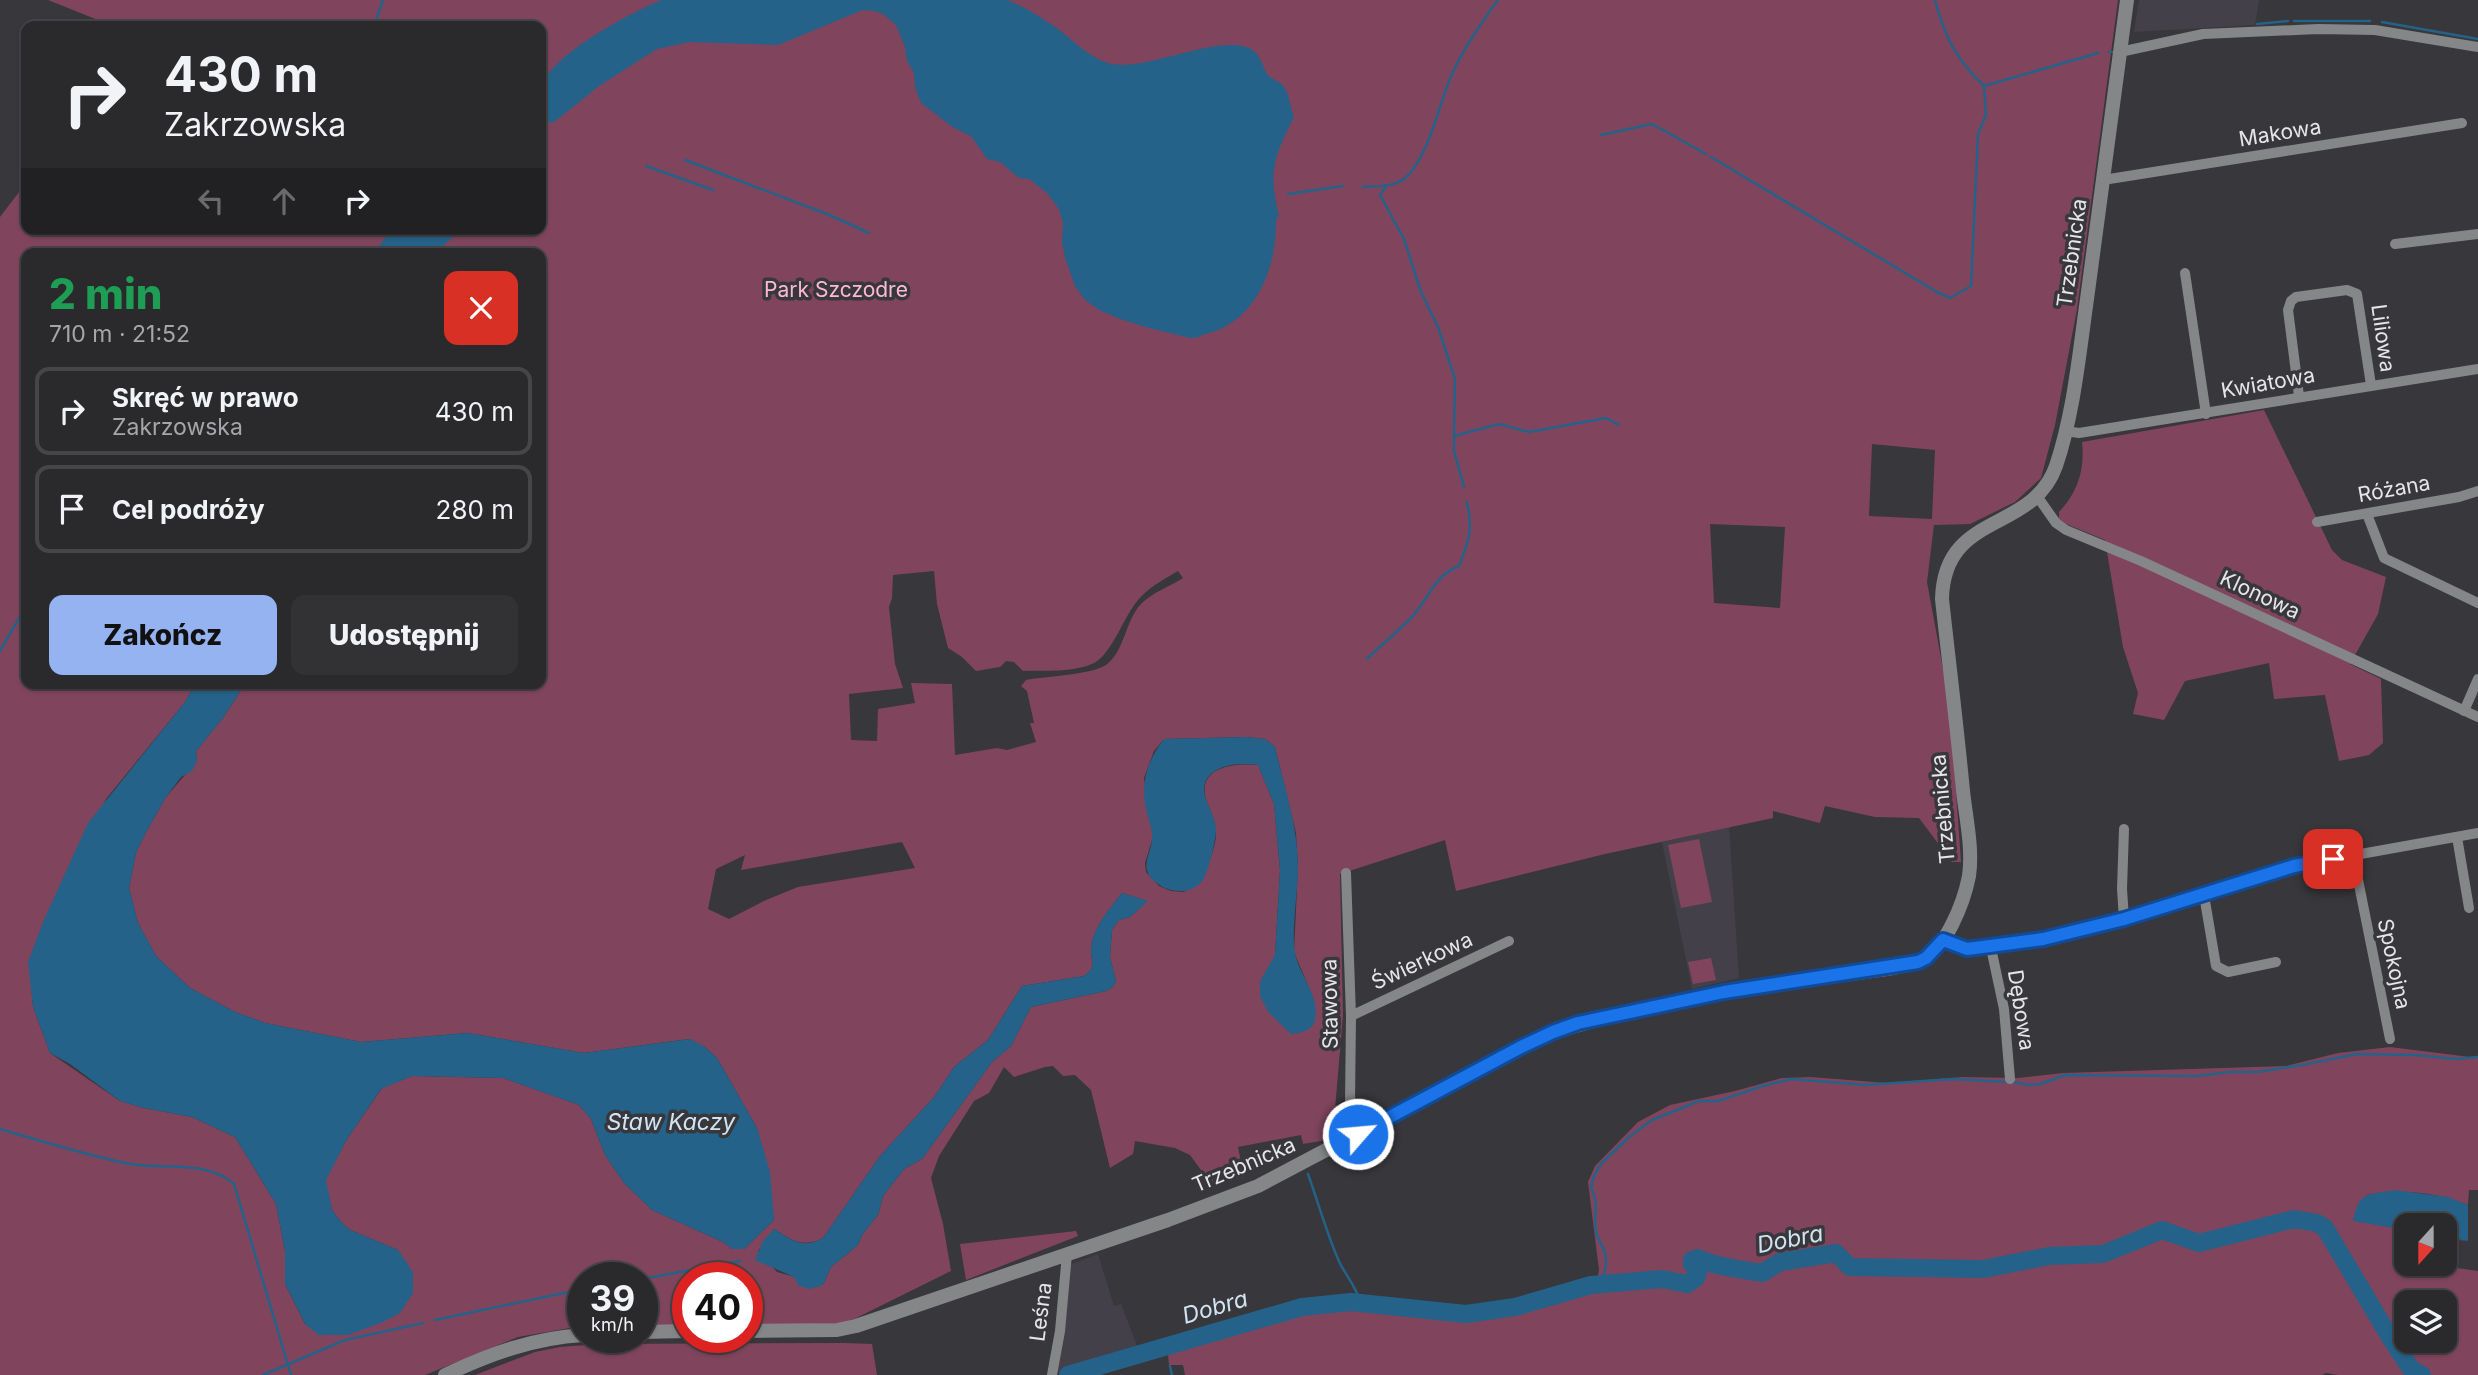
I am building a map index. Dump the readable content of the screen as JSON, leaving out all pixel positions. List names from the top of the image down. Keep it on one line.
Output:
{"streets":{"street":["Makowa","Trzebnicka","Liliowa","Kwiatowa","Różana","Klonowa","Świerkowa","Spokojna","Stawowa","Dębowa","Leśna"]},"crossings":[["Makowa","Trzebnicka"],["Trzebnicka","Kwiatowa"],["Trzebnicka","Klonowa"],["Trzebnicka","Stawowa"],["Trzebnicka","Leśna"],["Liliowa","Kwiatowa"],["Świerkowa","Stawowa"]],"water":["Staw Kaczy","Dobra"],"parks":["Park Szczodre"],"north":"bottom","page":{"turn":["430 m","Zakrzowska"],"heading":["2 min","710 m · 21:52"],"list":[{"name":"Skręć w prawo","note":"Zakrzowska","value":"430 m"},{"name":"Cel podróży","value":"280 m"}],"buttons":["Zakończ","Udostępnij"],"speed":"39 km/h","limit":"40"}}
